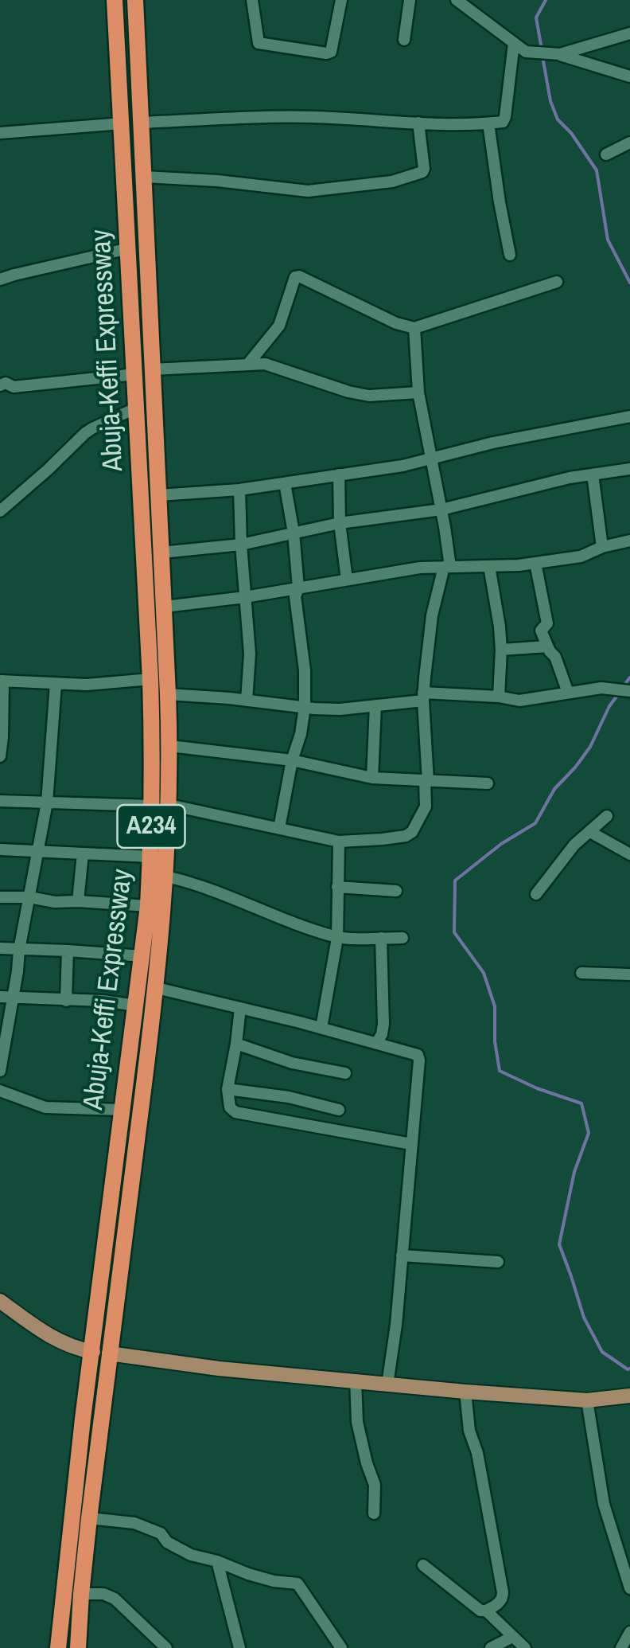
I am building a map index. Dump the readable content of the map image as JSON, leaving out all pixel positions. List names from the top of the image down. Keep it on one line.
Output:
{"streets":{"highway":["Abuja-Keffi Expressway","A234"]}}
